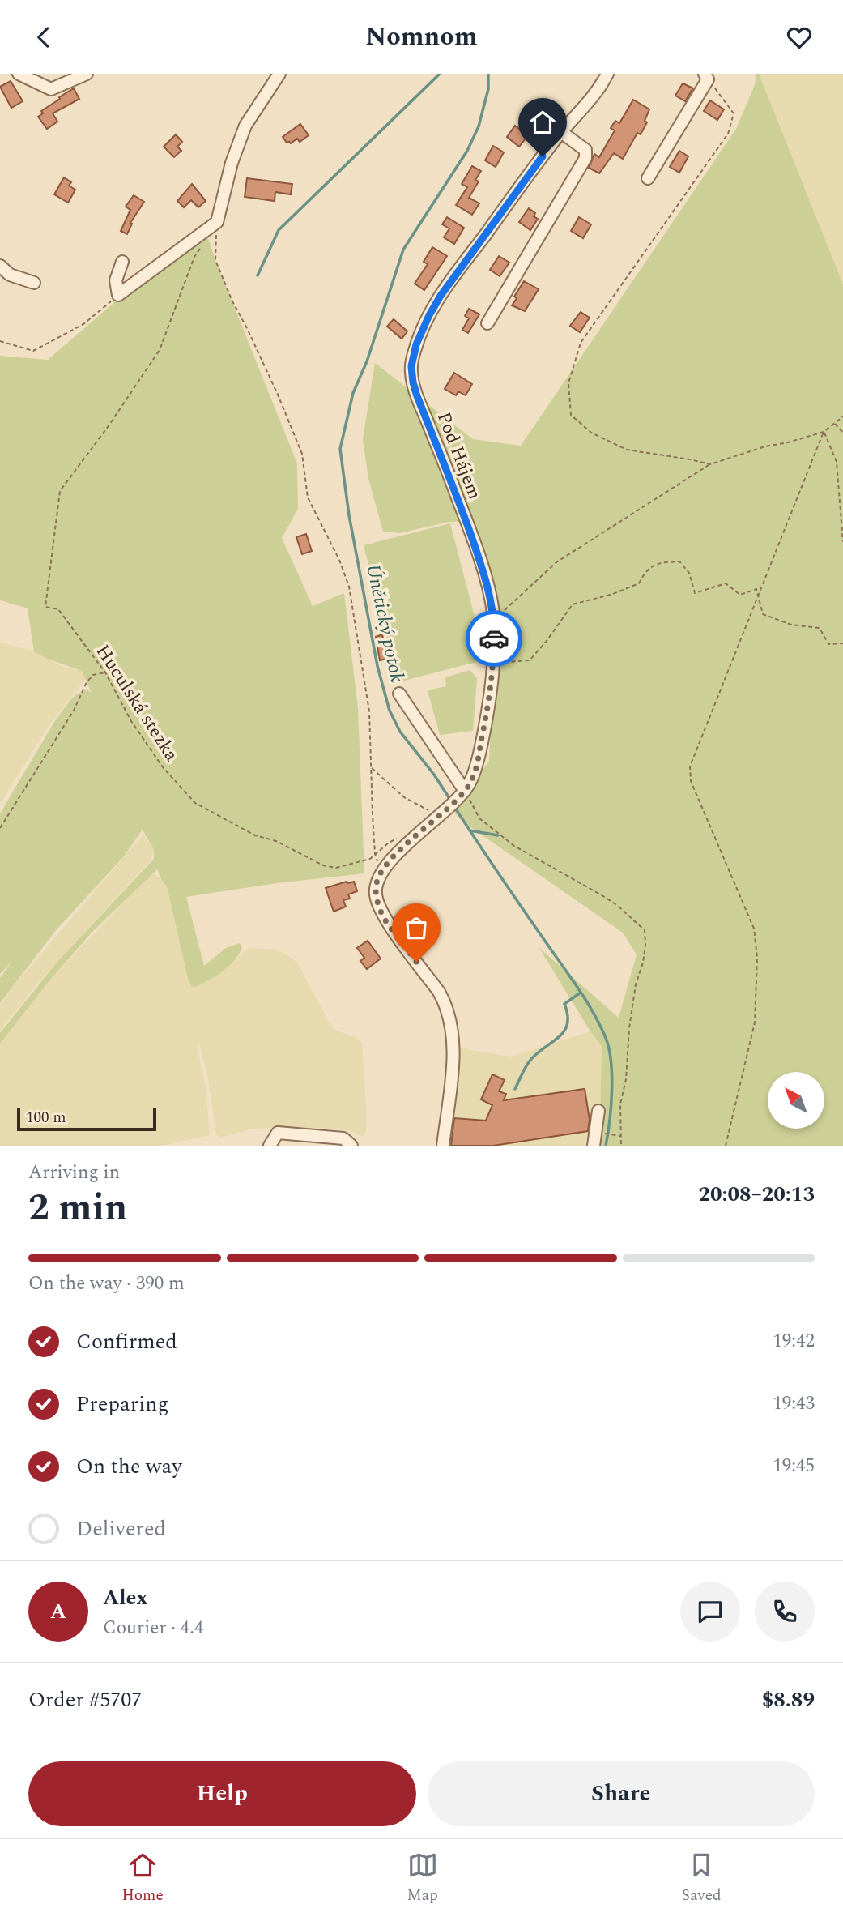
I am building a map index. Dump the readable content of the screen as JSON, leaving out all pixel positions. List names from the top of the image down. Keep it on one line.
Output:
{"streets":{"street":["Pod Hájem"],"path":["Huculská stezka"]},"water":["Únětický potok"],"scale_bar":"100 m","north":"top left","page":{"header":"Nomnom","scale":"100 m","heading":["2 min","Arriving in","20:08–20:13"],"panel":["Alex","Courier · 4.4","Order #5707","$8.89"],"bar":"On the way · 390 m","list":[["Confirmed","19:42"],["Preparing","19:43"],["On the way","19:45"],"Delivered"],"round":"A","buttons":["Help","Share"],"tabs":["Home","Map","Saved"]}}
